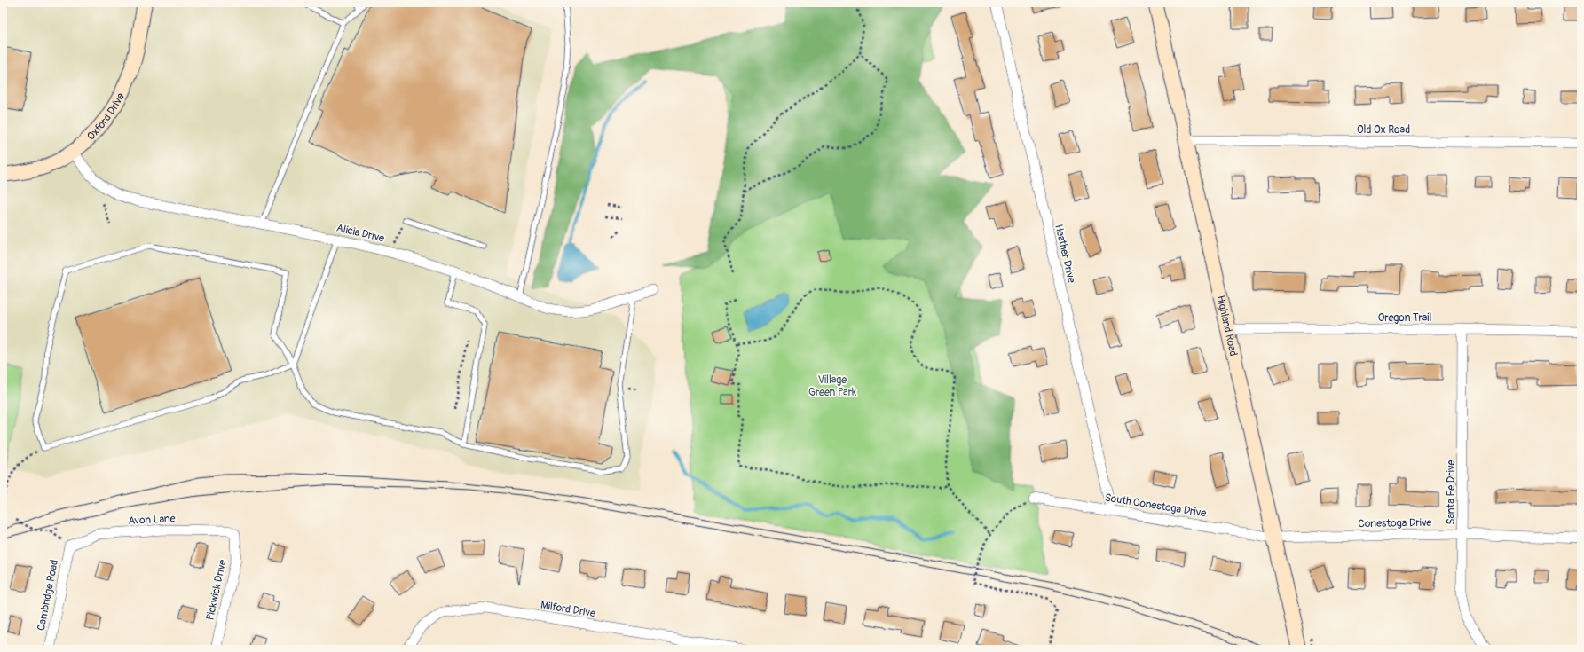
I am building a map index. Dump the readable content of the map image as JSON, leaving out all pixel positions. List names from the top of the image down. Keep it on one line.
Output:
{"streets":{"street":["Oxford Drive","Old Ox Road","Alicia Drive","Heather Drive","Oregon Trail","Highland Road","Santa Fe Drive","South Conestoga Drive","Avon Lane","Conestoga Drive","Pickwick Drive","Cambridge Road","Milford Drive"]},"crossings":[["Oxford Drive","Alicia Drive"],["Old Ox Road","Highland Road"],["Heather Drive","South Conestoga Drive"],["Oregon Trail","Highland Road"],["Oregon Trail","Santa Fe Drive"],["Highland Road","South Conestoga Drive"],["Highland Road","Conestoga Drive"],["Santa Fe Drive","Conestoga Drive"],["South Conestoga Drive","Conestoga Drive"],["Avon Lane","Pickwick Drive"],["Avon Lane","Cambridge Road"]],"parks":["Village Green Park"]}
